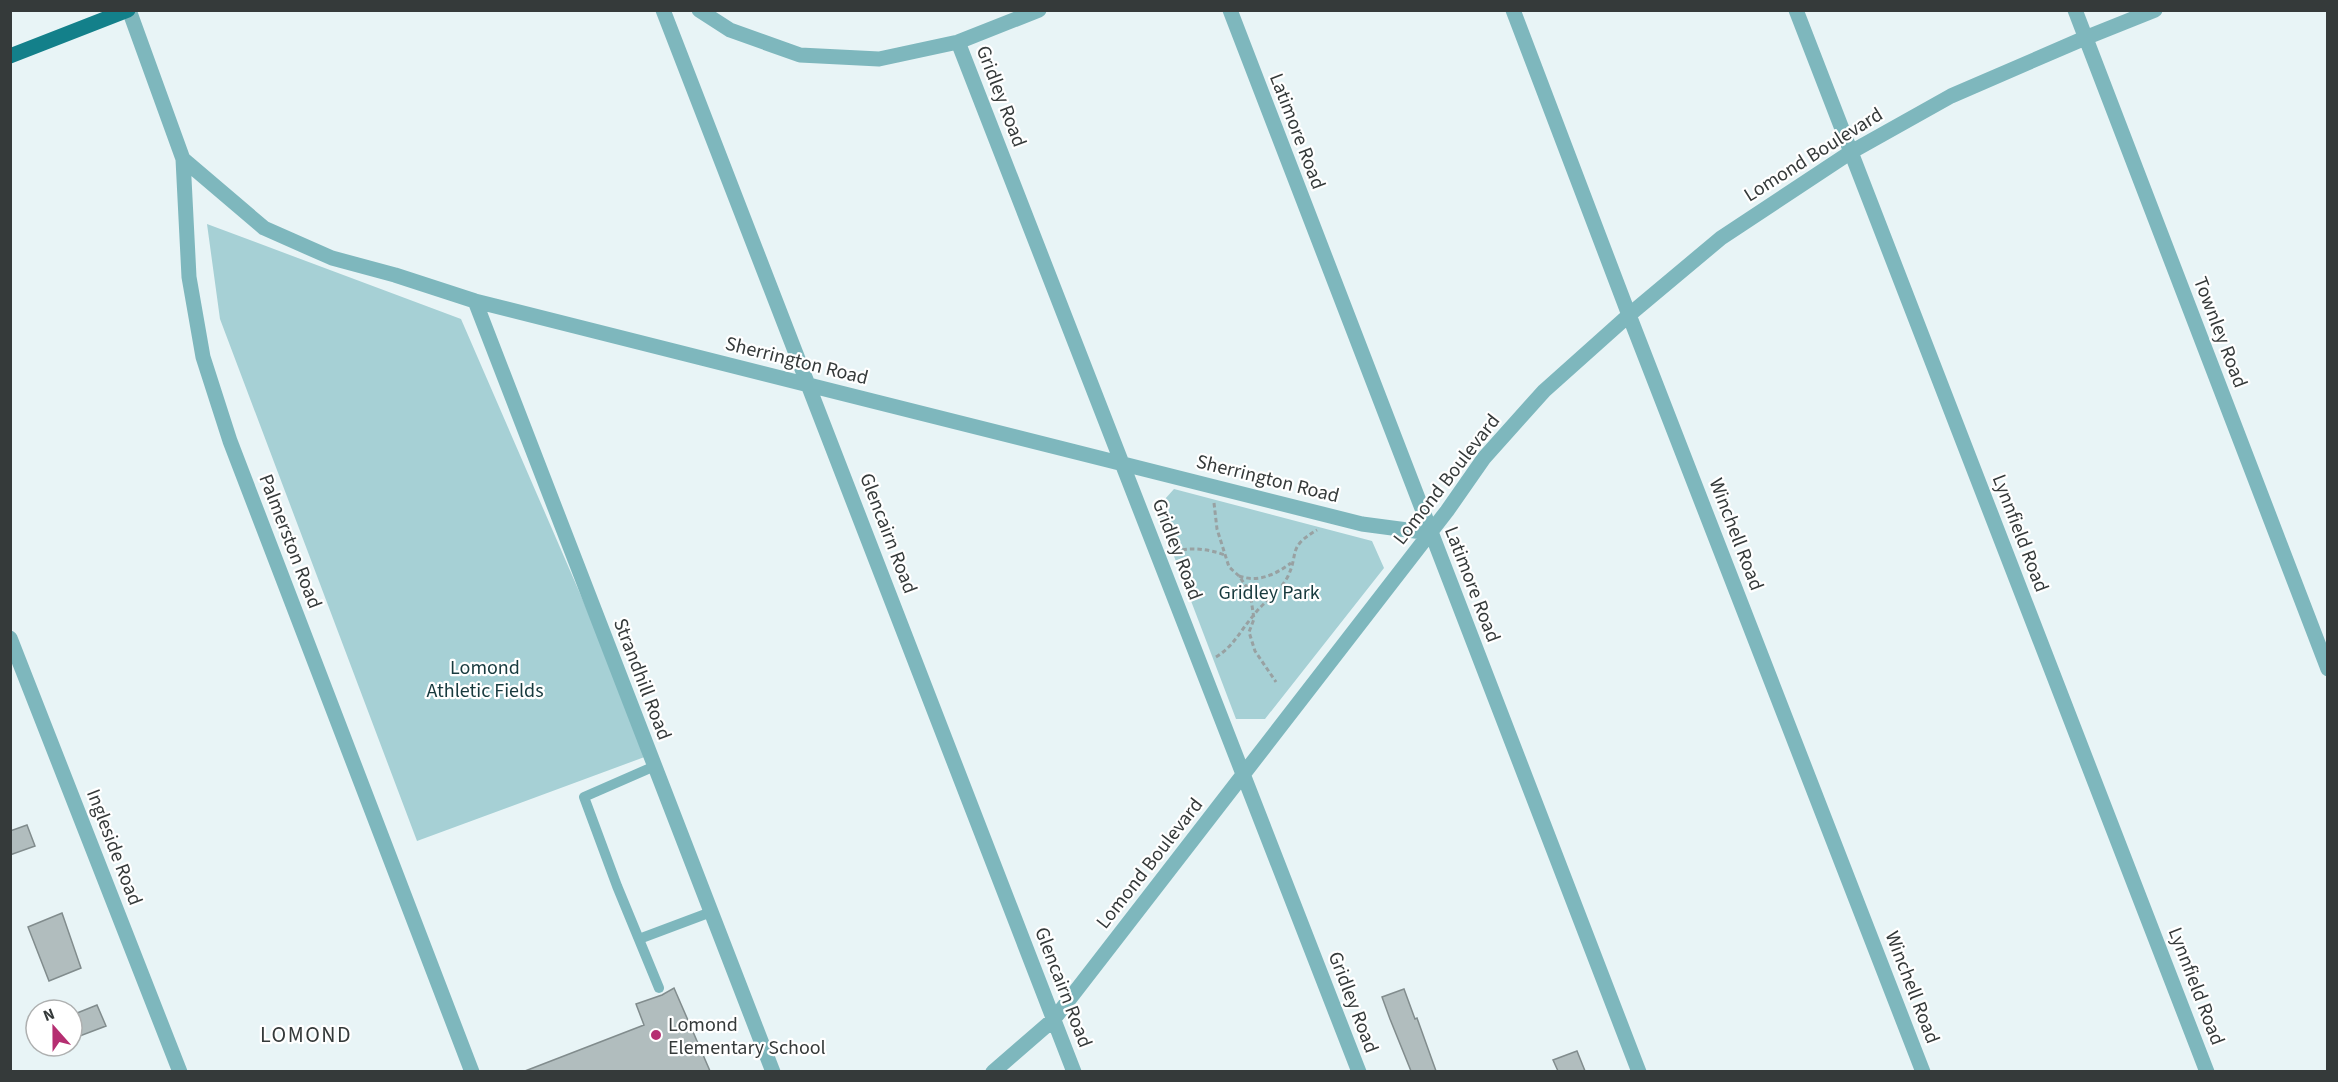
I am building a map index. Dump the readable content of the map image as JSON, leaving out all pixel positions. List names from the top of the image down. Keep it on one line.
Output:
{"streets":{"street":["Gridley Road","Latimore Road","Lomond Boulevard","Townley Road","Sherrington Road","Glencairn Road","Lynnfield Road","Winchell Road","Palmerston Road","Strandhill Road","Ingleside Road"]},"crossings":[["Gridley Road","Lomond Boulevard"],["Gridley Road","Sherrington Road"],["Latimore Road","Lomond Boulevard"],["Latimore Road","Sherrington Road"],["Lomond Boulevard","Townley Road"],["Lomond Boulevard","Sherrington Road"],["Lomond Boulevard","Glencairn Road"],["Lomond Boulevard","Lynnfield Road"],["Lomond Boulevard","Winchell Road"],["Sherrington Road","Glencairn Road"],["Sherrington Road","Palmerston Road"],["Sherrington Road","Strandhill Road"]],"districts":["LOMOND"],"parks":["Gridley Park","Lomond Athletic Fields"],"places":["Lomond Elementary School"],"north":"top"}
